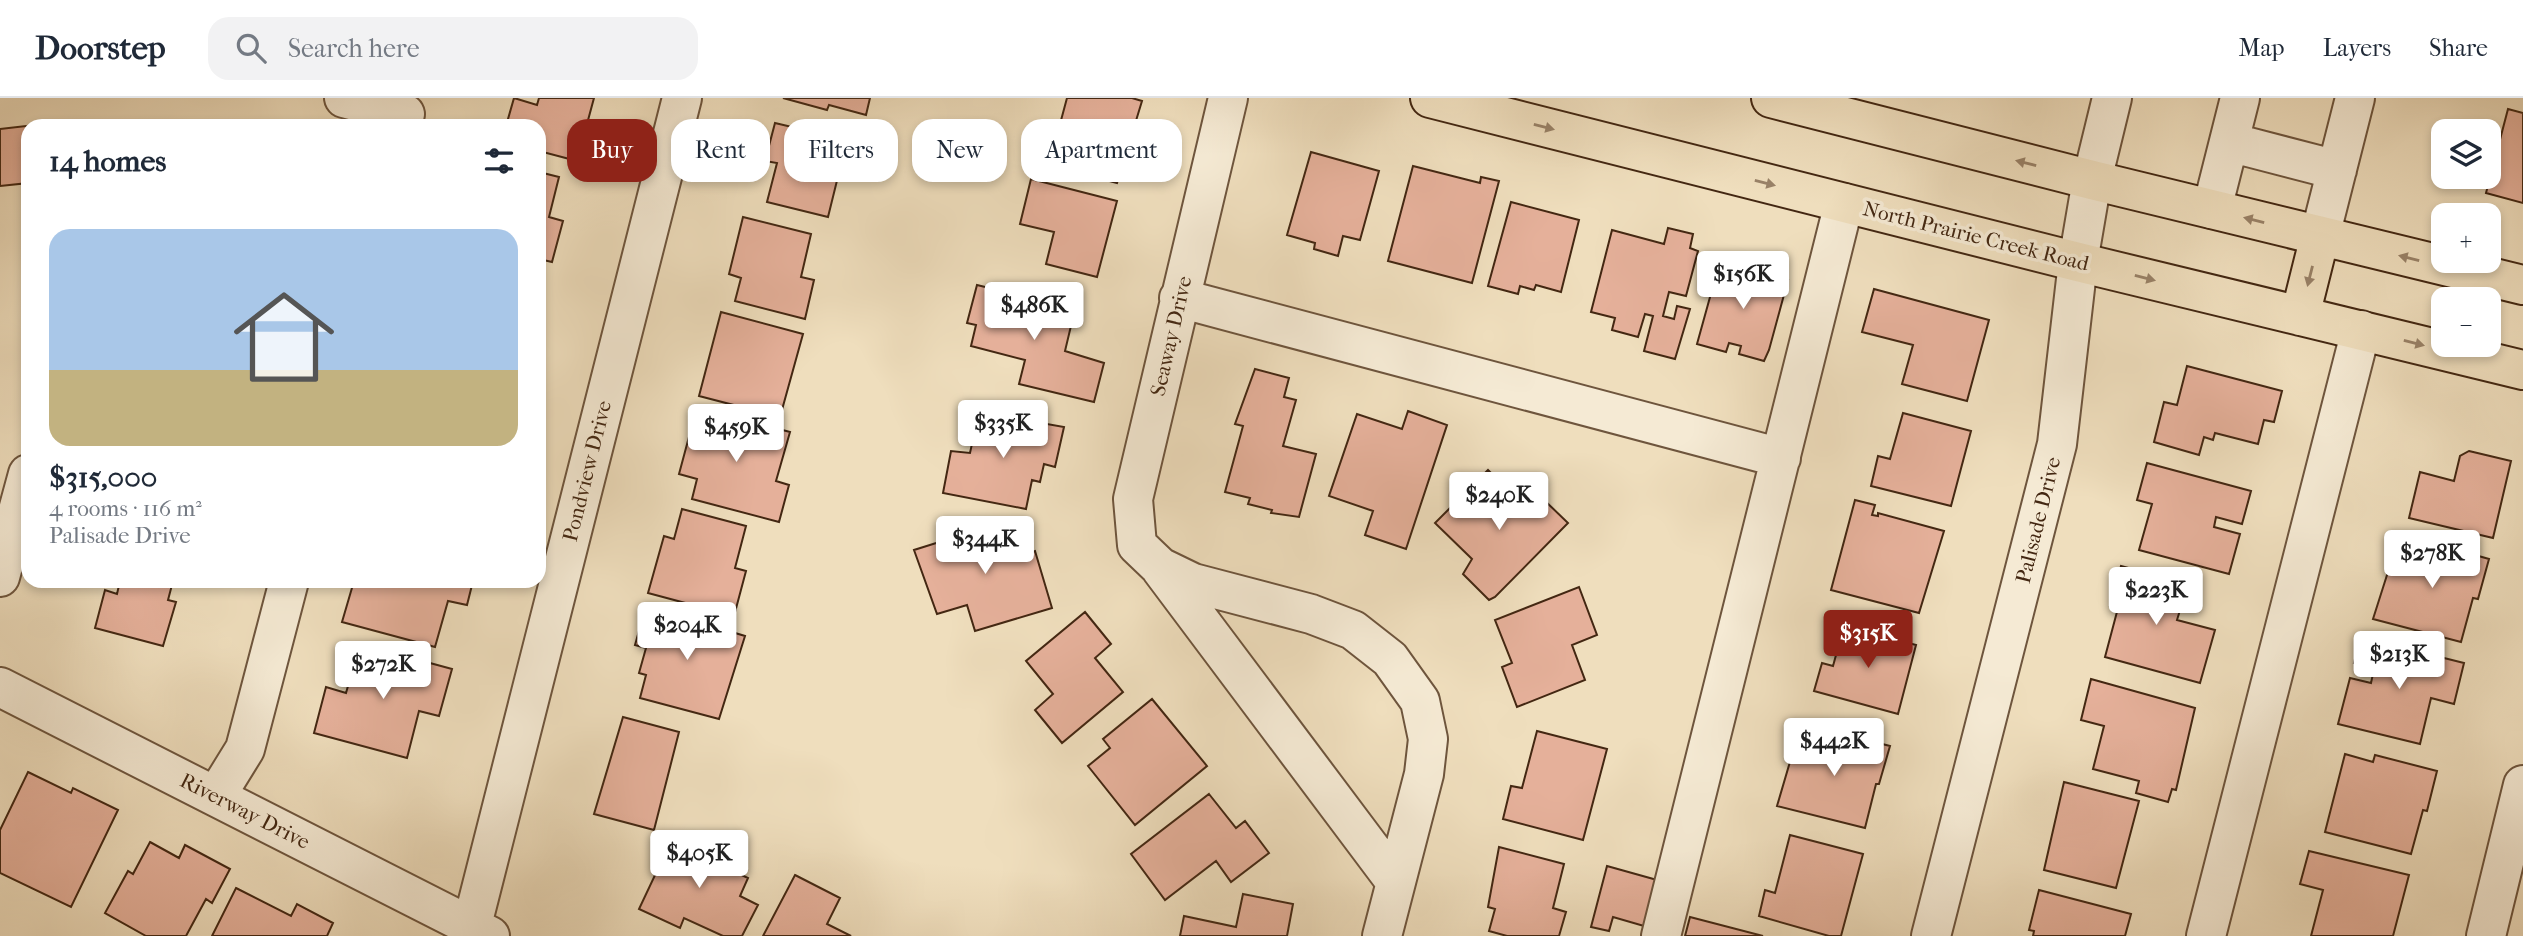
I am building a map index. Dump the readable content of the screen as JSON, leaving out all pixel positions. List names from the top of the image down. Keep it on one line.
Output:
{"streets":{"main road":["North Prairie Creek Road"],"street":["Seaway Drive","Pondview Drive","Palisade Drive","Riverway Drive"]},"crossings":[["North Prairie Creek Road","Palisade Drive"],["Pondview Drive","Riverway Drive"]],"page":{"header":"Doorstep","search":"Search here","nav":["Map","Layers","Share"],"map_buttons":["+","−"],"chip":["Buy","Rent","Filters","New","Apartment"],"heading":"14 homes","list":[{"name":"$315,000","note":"4 rooms · 116 m² · Palisade Drive"}],"price":["$156K","$486K","$335K","$459K","$240K","$344K","$278K","$223K","$204K","$315K","$213K","$272K","$442K","$405K"]}}
